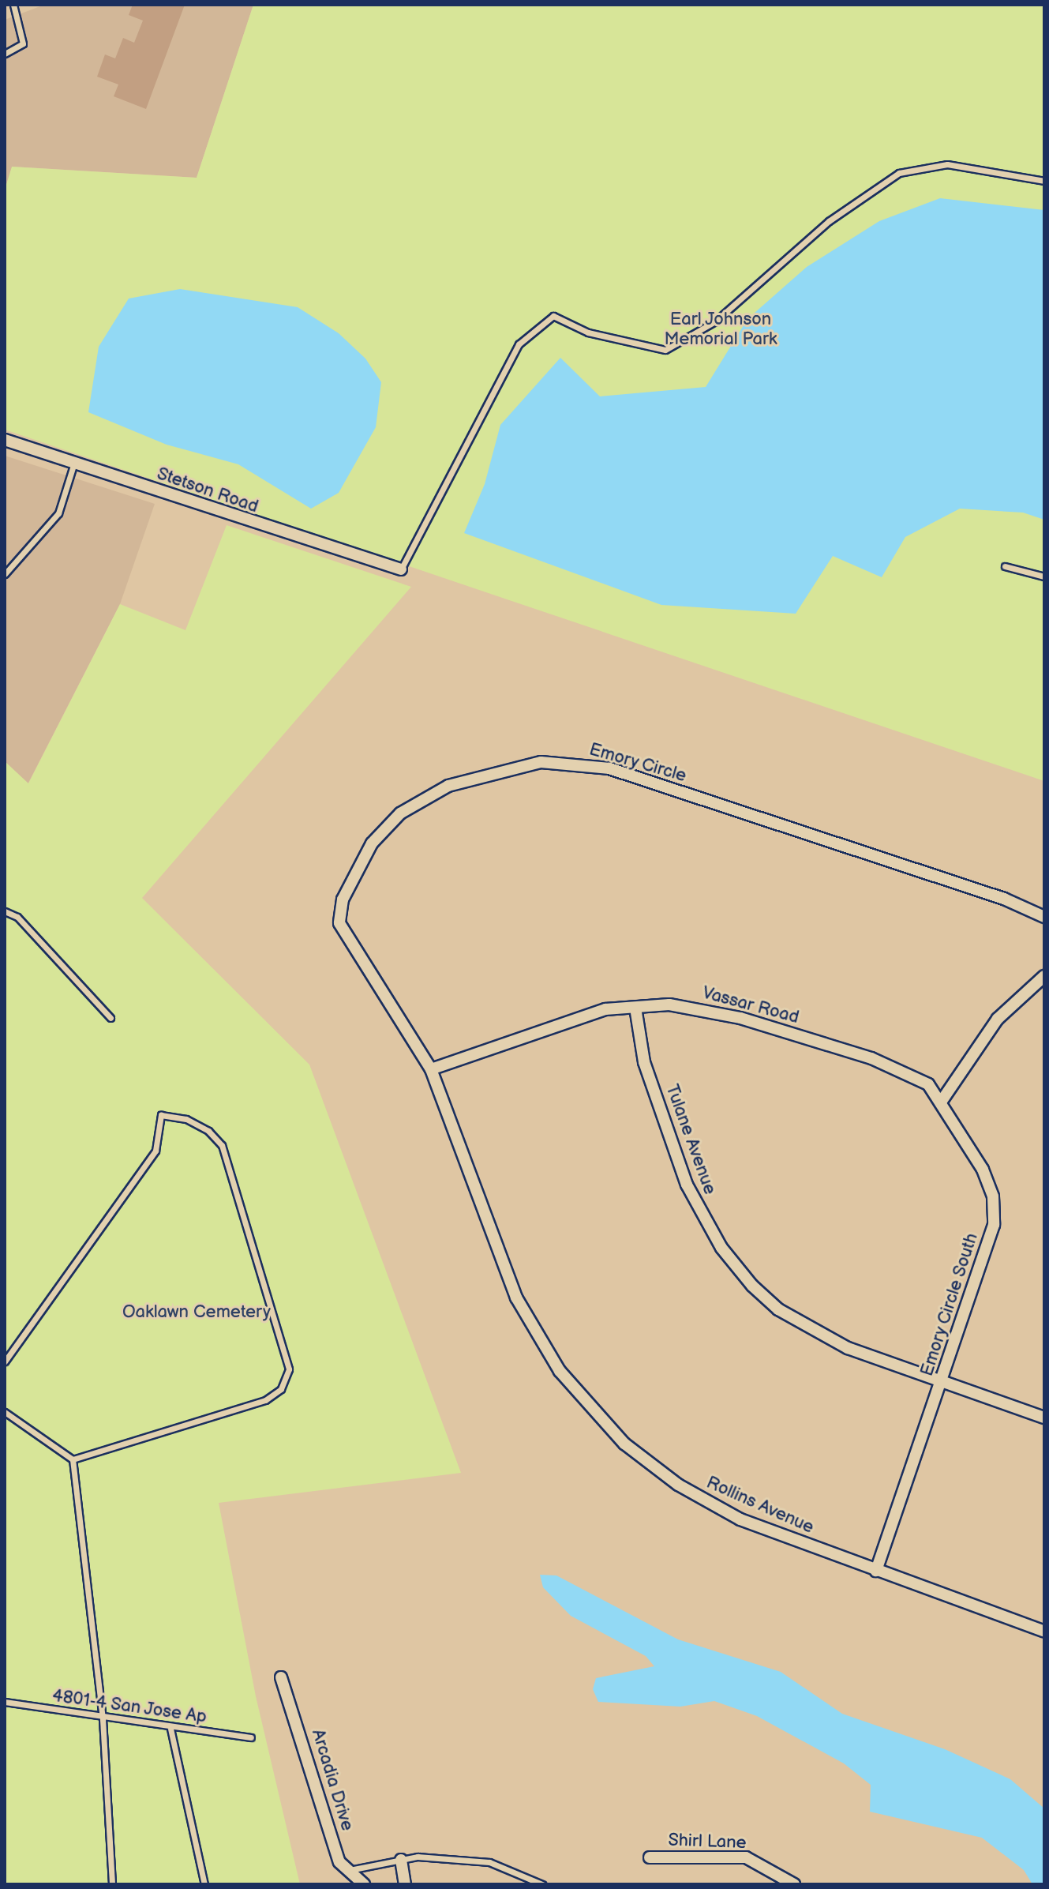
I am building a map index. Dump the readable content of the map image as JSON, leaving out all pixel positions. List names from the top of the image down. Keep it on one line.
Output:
{"streets":{"street":["Stetson Road","Emory Circle","Vassar Road","Tulane Avenue","Emory Circle South","Rollins Avenue","Arcadia Drive","Shirl Lane"],"lane":["4801-4 San Jose Ap"]},"crossings":[["Emory Circle","Vassar Road"],["Emory Circle","Rollins Avenue"],["Vassar Road","Tulane Avenue"],["Vassar Road","Emory Circle South"],["Vassar Road","Rollins Avenue"],["Tulane Avenue","Emory Circle South"],["Emory Circle South","Rollins Avenue"]],"parks":["Earl Johnson Memorial Park","Oaklawn Cemetery"]}
